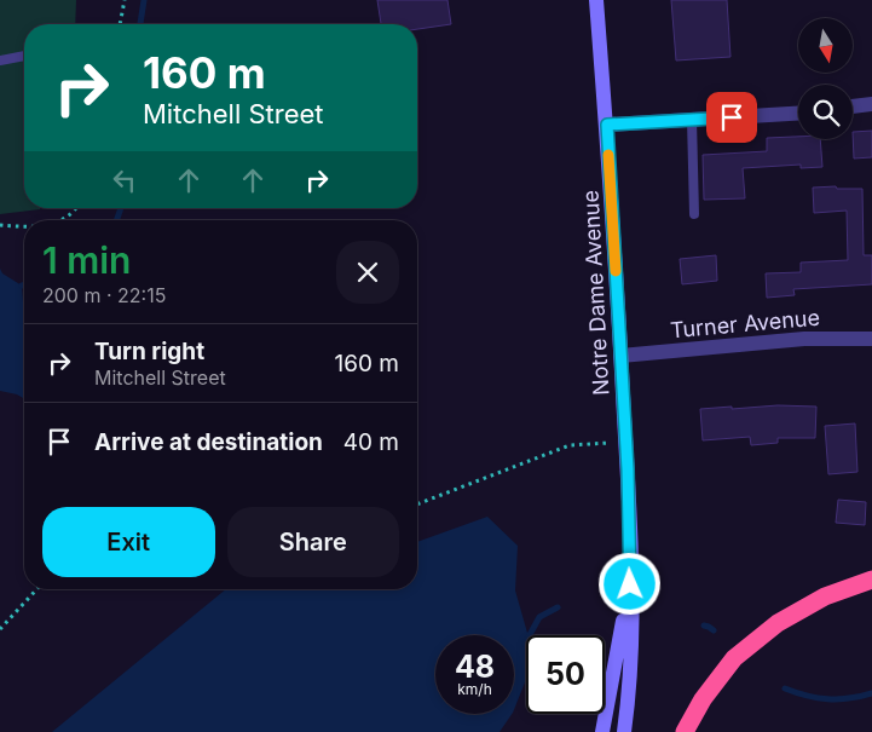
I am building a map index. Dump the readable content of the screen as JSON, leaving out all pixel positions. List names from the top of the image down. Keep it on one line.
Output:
{"streets":{"main road":["Notre Dame Avenue"],"street":["Turner Avenue"]},"crossings":[["Notre Dame Avenue","Turner Avenue"]],"north":"bottom","page":{"turn":["160 m","Mitchell Street"],"heading":["1 min","200 m · 22:15"],"list":[{"name":"Turn right","note":"Mitchell Street","value":"160 m"},{"name":"Arrive at destination","value":"40 m"}],"buttons":["Exit","Share"],"speed":"48 km/h","limit":"50"}}
